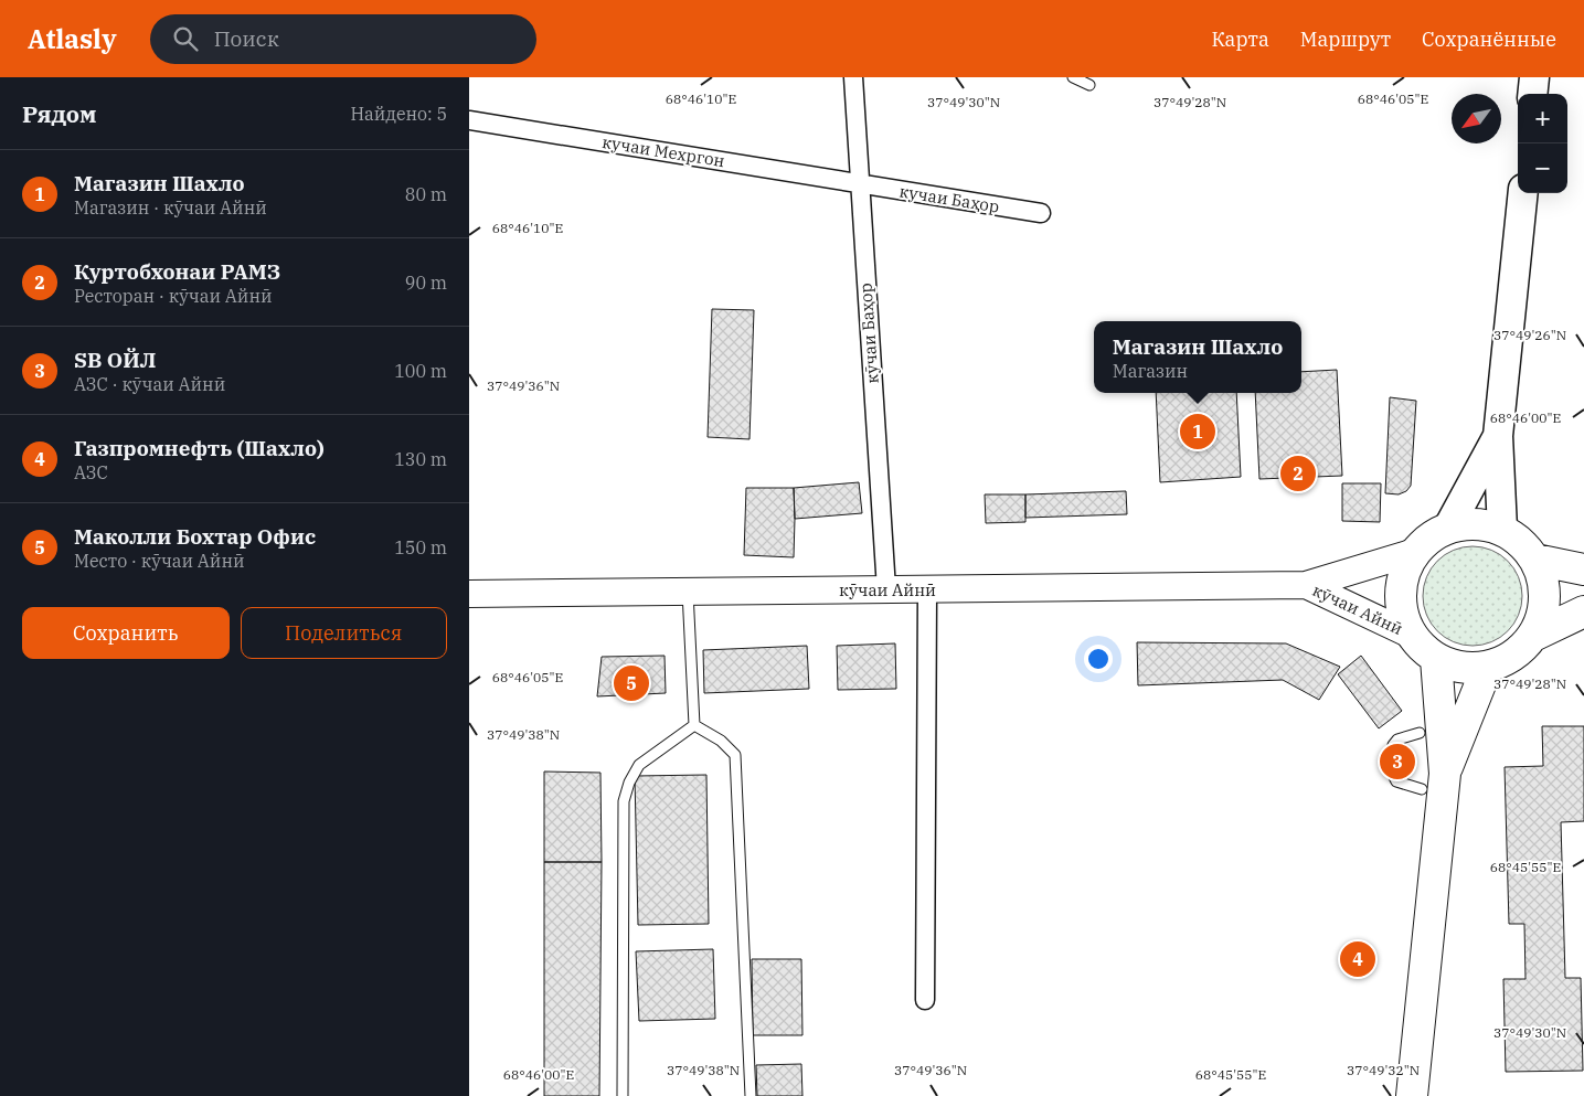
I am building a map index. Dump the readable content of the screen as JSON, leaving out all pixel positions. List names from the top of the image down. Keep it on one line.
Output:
{"streets":{"main road":["кӯчаи Айнӣ"],"street":["кучаи Мехргон","кучаи Баҳор","кӯчаи Баҳор"]},"crossings":[["кучаи Мехргон","кучаи Баҳор"],["кучаи Мехргон","кӯчаи Баҳор"],["кучаи Баҳор","кӯчаи Баҳор"],["кӯчаи Баҳор","кӯчаи Айнӣ"]],"north":"bottom left","page":{"header":"Atlasly","search":"Поиск","nav":["Карта","Маршрут","Сохранённые"],"heading":["Рядом","Найдено: 5"],"map_buttons":["+","−"],"list":[{"mark":"1","name":"Магазин Шахло","note":"Магазин · кӯчаи Айнӣ","value":"80 m"},{"mark":"2","name":"Куртобхонаи РАМЗ","note":"Ресторан · кӯчаи Айнӣ","value":"90 m"},{"mark":"3","name":"SB ОЙЛ","note":"АЗС · кӯчаи Айнӣ","value":"100 m"},{"mark":"4","name":"Газпромнефть (Шахло)","note":"АЗС","value":"130 m"},{"mark":"5","name":"Маколли Бохтар Офис","note":"Место · кӯчаи Айнӣ","value":"150 m"}],"popup":["Магазин Шахло","Магазин"],"pins":["1","2","5","3","4"],"buttons":["Сохранить","Поделиться"]},"coordinates":["68°46'10\"E","68°46'05\"E","37°49'28\"N","37°49'30\"N","37°49'26\"N","37°49'36\"N","68°46'00\"E","37°49'38\"N","68°45'55\"E","37°49'32\"N"]}
